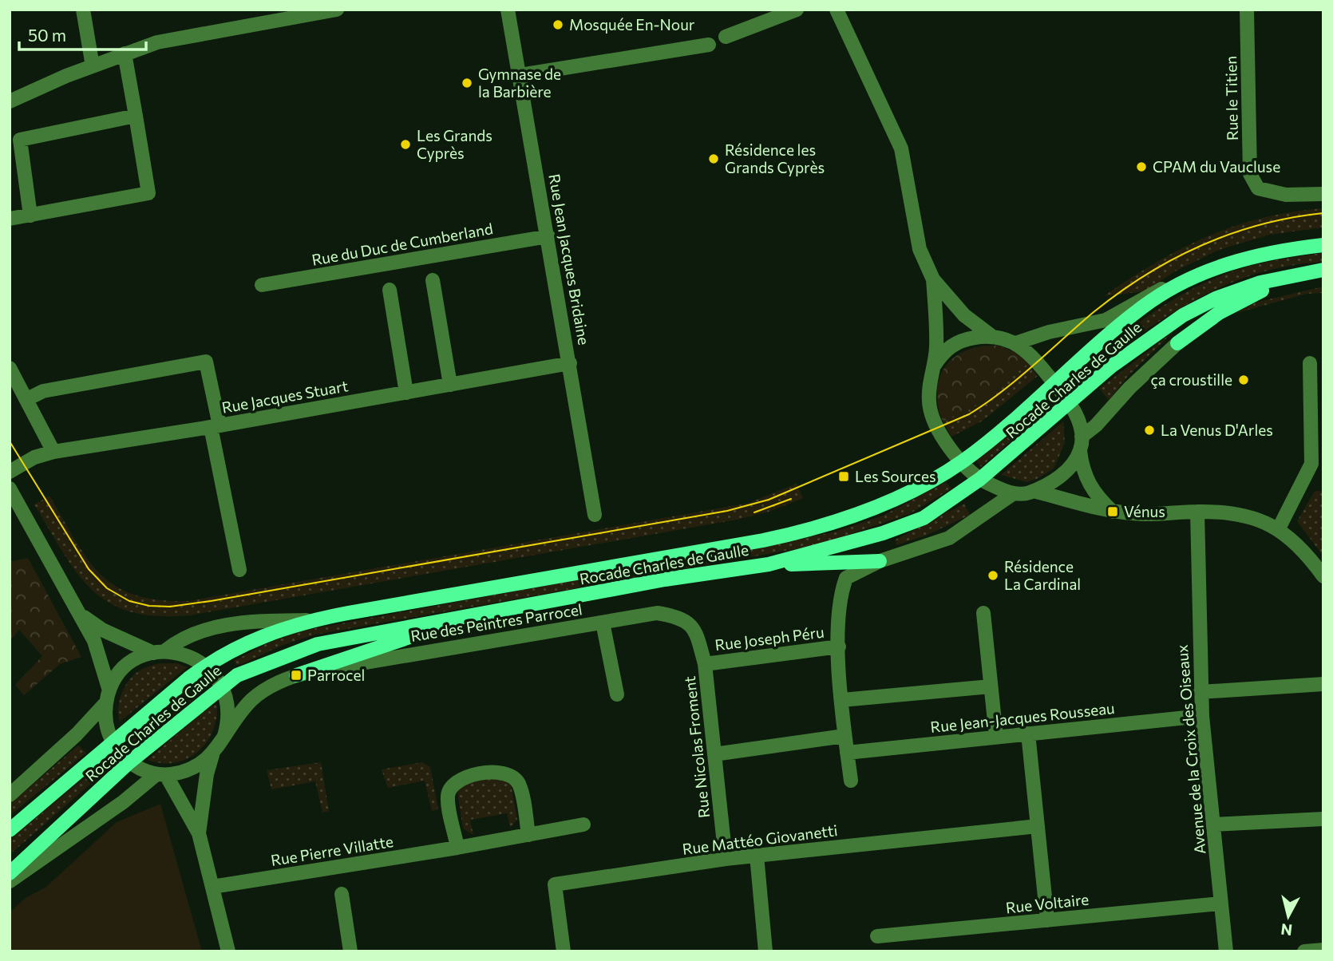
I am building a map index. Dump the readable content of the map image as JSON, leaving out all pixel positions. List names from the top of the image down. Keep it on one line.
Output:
{"streets":{"main road":["Rocade Charles de Gaulle"],"street":["Rue le Titien","Rue du Duc de Cumberland","Rue Jean Jacques Bridaine","Rue Jacques Stuart","Rue des Peintres Parrocel","Rue Joseph Péru","Rue Jean-Jacques Rousseau","Rue Nicolas Froment","Avenue de la Croix des Oiseaux","Rue Mattéo Giovanetti","Rue Pierre Villatte","Rue Voltaire"]},"crossings":[["Rue du Duc de Cumberland","Rue Jean Jacques Bridaine"],["Rue Jean Jacques Bridaine","Rue Jacques Stuart"],["Rue des Peintres Parrocel","Rue Nicolas Froment"],["Rue Joseph Péru","Rue Nicolas Froment"],["Rue Jean-Jacques Rousseau","Avenue de la Croix des Oiseaux"],["Rue Nicolas Froment","Rue Mattéo Giovanetti"],["Avenue de la Croix des Oiseaux","Rue Voltaire"]],"places":{"other":["Mosquée En-Nour","Gymnase de la Barbière","Les Grands Cyprès","Résidence les Grands Cyprès","CPAM du Vaucluse","ça croustille","La Venus D'Arles","Résidence La Cardinal"],"transit":["Les Sources","Vénus","Parrocel"]},"scale_bar":"50 m","north":"bottom"}
